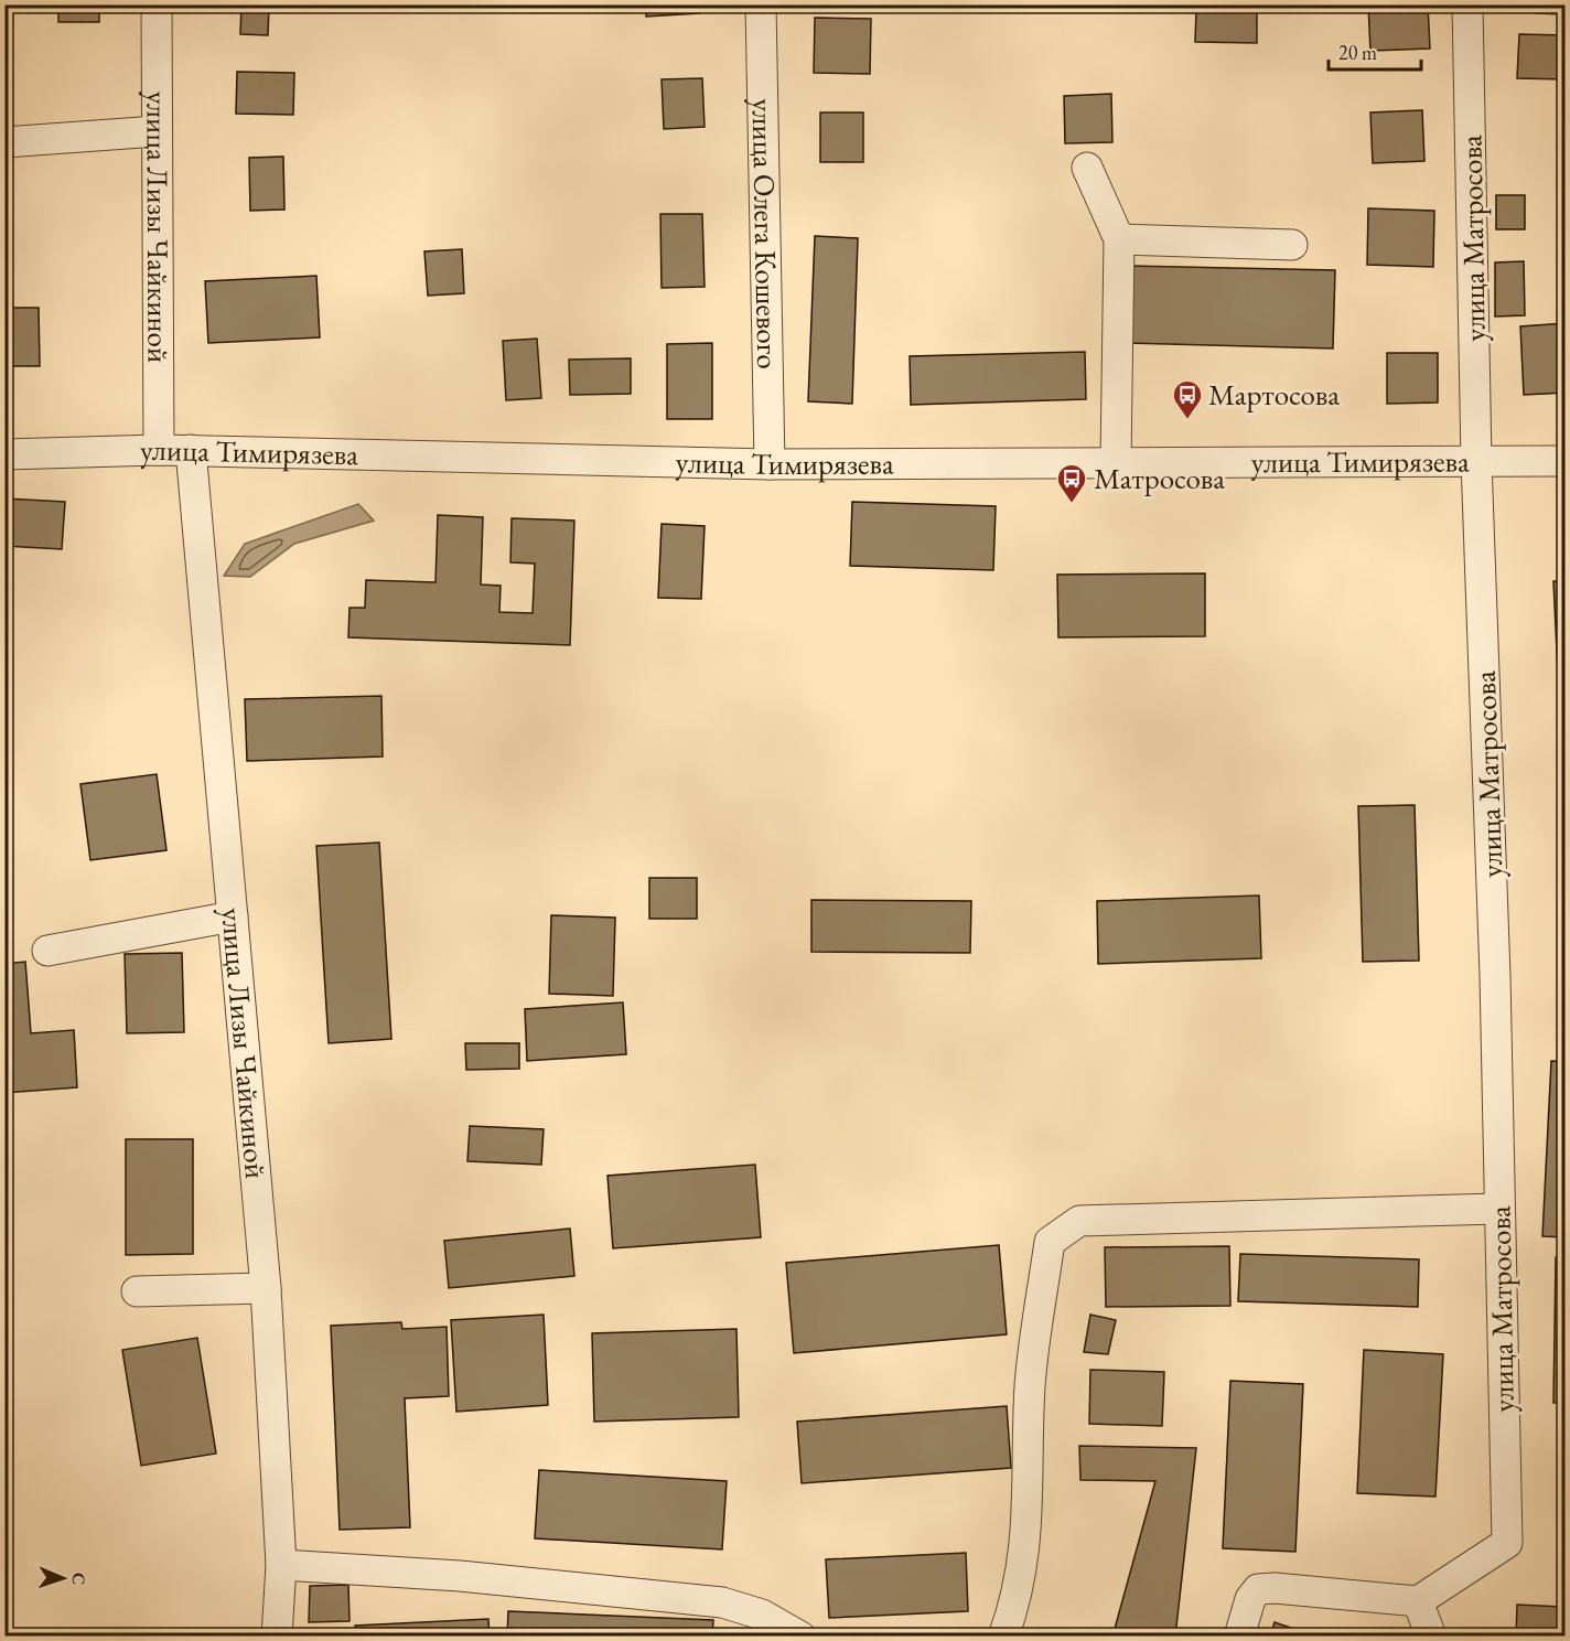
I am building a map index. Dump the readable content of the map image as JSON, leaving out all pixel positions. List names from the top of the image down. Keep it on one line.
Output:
{"streets":{"street":["улица Лизы Чайкиной","улица Олега Кошевого","улица Матросова","улица Тимирязева"]},"crossings":[["улица Лизы Чайкиной","улица Тимирязева"],["улица Олега Кошевого","улица Тимирязева"],["улица Матросова","улица Тимирязева"]],"places":{"bus stop":["Мартосова","Матросова"]},"scale_bar":"20 m","north":"right"}
